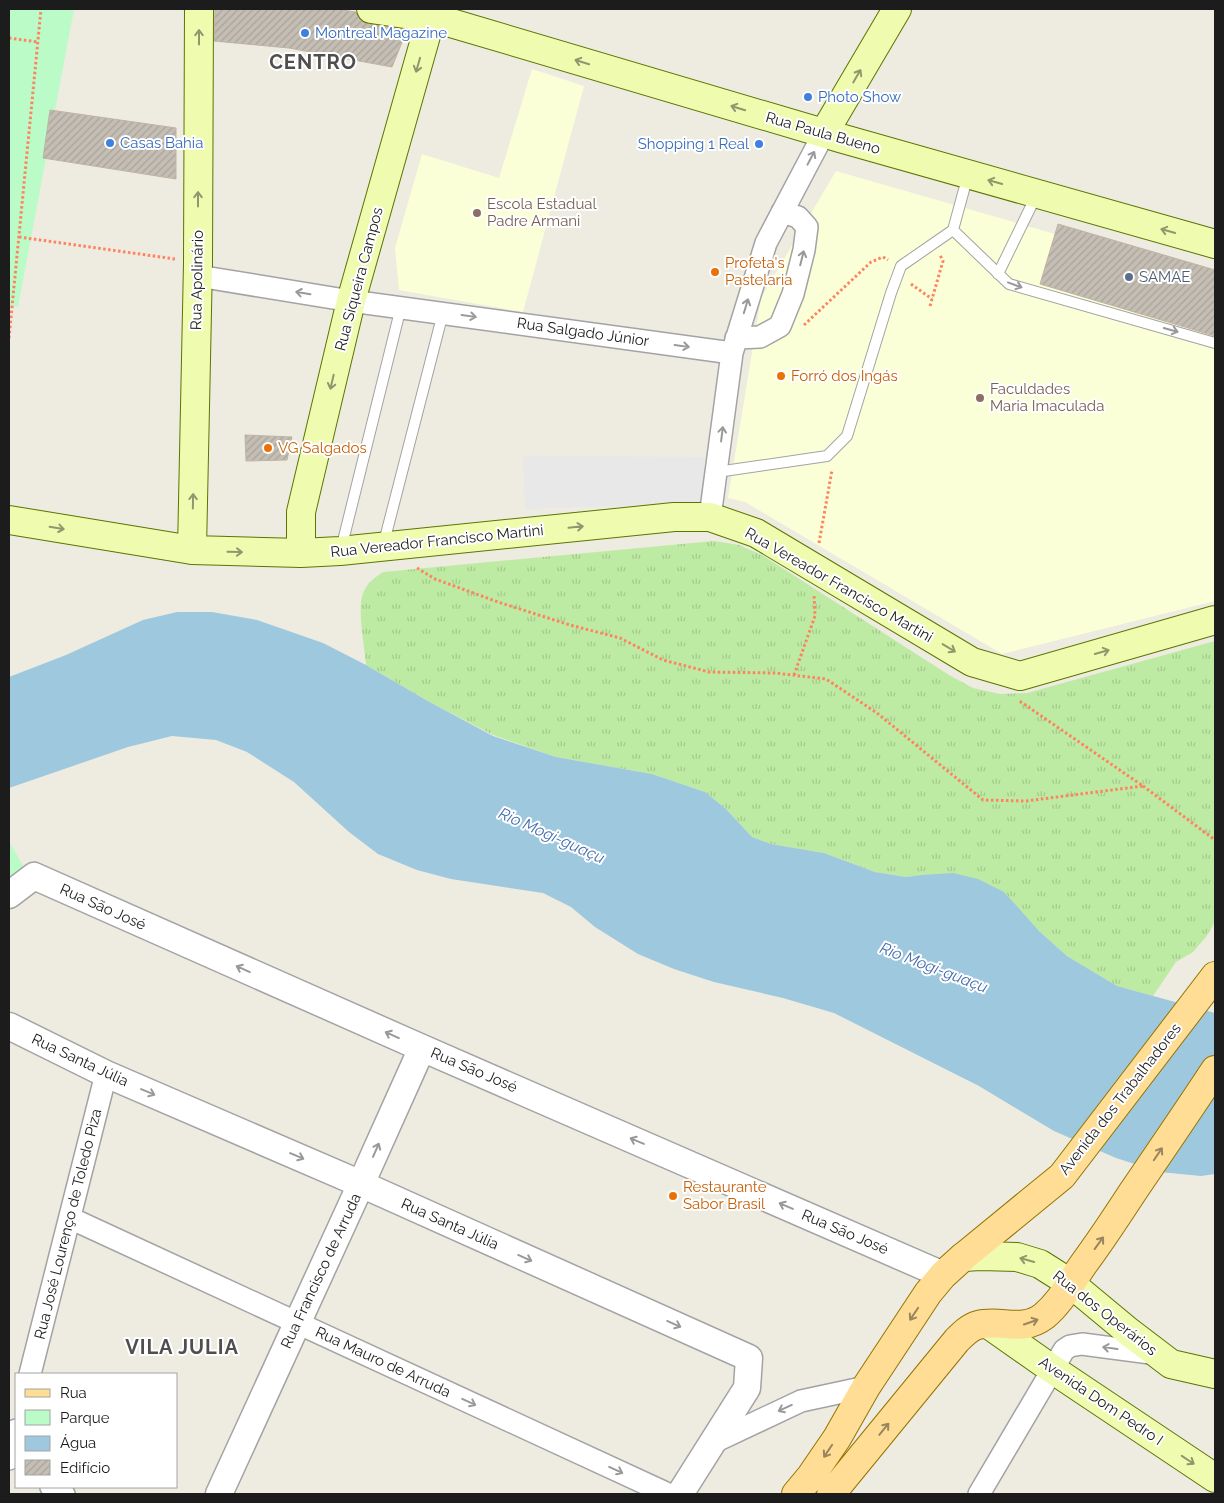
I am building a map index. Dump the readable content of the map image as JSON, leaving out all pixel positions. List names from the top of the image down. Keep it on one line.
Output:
{"streets":{"main road":["Rua Paula Bueno","Rua Siqueira Campos","Rua Apolinário","Rua Vereador Francisco Martini","Avenida dos Trabalhadores","Rua dos Operários","Avenida Dom Pedro I"],"street":["Rua Salgado Júnior","Rua São José","Rua Santa Júlia","Rua José Lourenço de Toledo Piza","Rua Francisco de Arruda","Rua Mauro de Arruda"]},"crossings":[["Rua Paula Bueno","Rua Siqueira Campos"],["Rua Siqueira Campos","Rua Salgado Júnior"],["Rua Siqueira Campos","Rua Vereador Francisco Martini"],["Rua Apolinário","Rua Salgado Júnior"],["Rua Apolinário","Rua Vereador Francisco Martini"],["Rua São José","Avenida dos Trabalhadores"],["Rua São José","Rua Francisco de Arruda"],["Rua São José","Rua dos Operários"],["Rua Santa Júlia","Rua José Lourenço de Toledo Piza"],["Rua Santa Júlia","Rua Francisco de Arruda"],["Avenida dos Trabalhadores","Rua dos Operários"],["Rua José Lourenço de Toledo Piza","Rua Mauro de Arruda"],["Rua Francisco de Arruda","Rua Mauro de Arruda"]],"one_way":["Rua Paula Bueno","Rua Siqueira Campos","Rua Apolinário","Rua Vereador Francisco Martini","Rua São José","Rua Santa Júlia","Rua dos Operários","Rua Mauro de Arruda","Avenida Dom Pedro I"],"districts":["CENTRO","VILA JULIA"],"water":["Rio Mogi-guaçu"],"places":["Montreal Magazine","Photo Show","Casas Bahia","Shopping 1 Real","Escola Estadual Padre Armani","Profeta's Pastelaria","SAMAE","Forró dos Ingás","Faculdades Maria Imaculada","VG Salgados","Restaurante Sabor Brasil"],"legend":["Rua","Parque","Água","Edifício"]}
